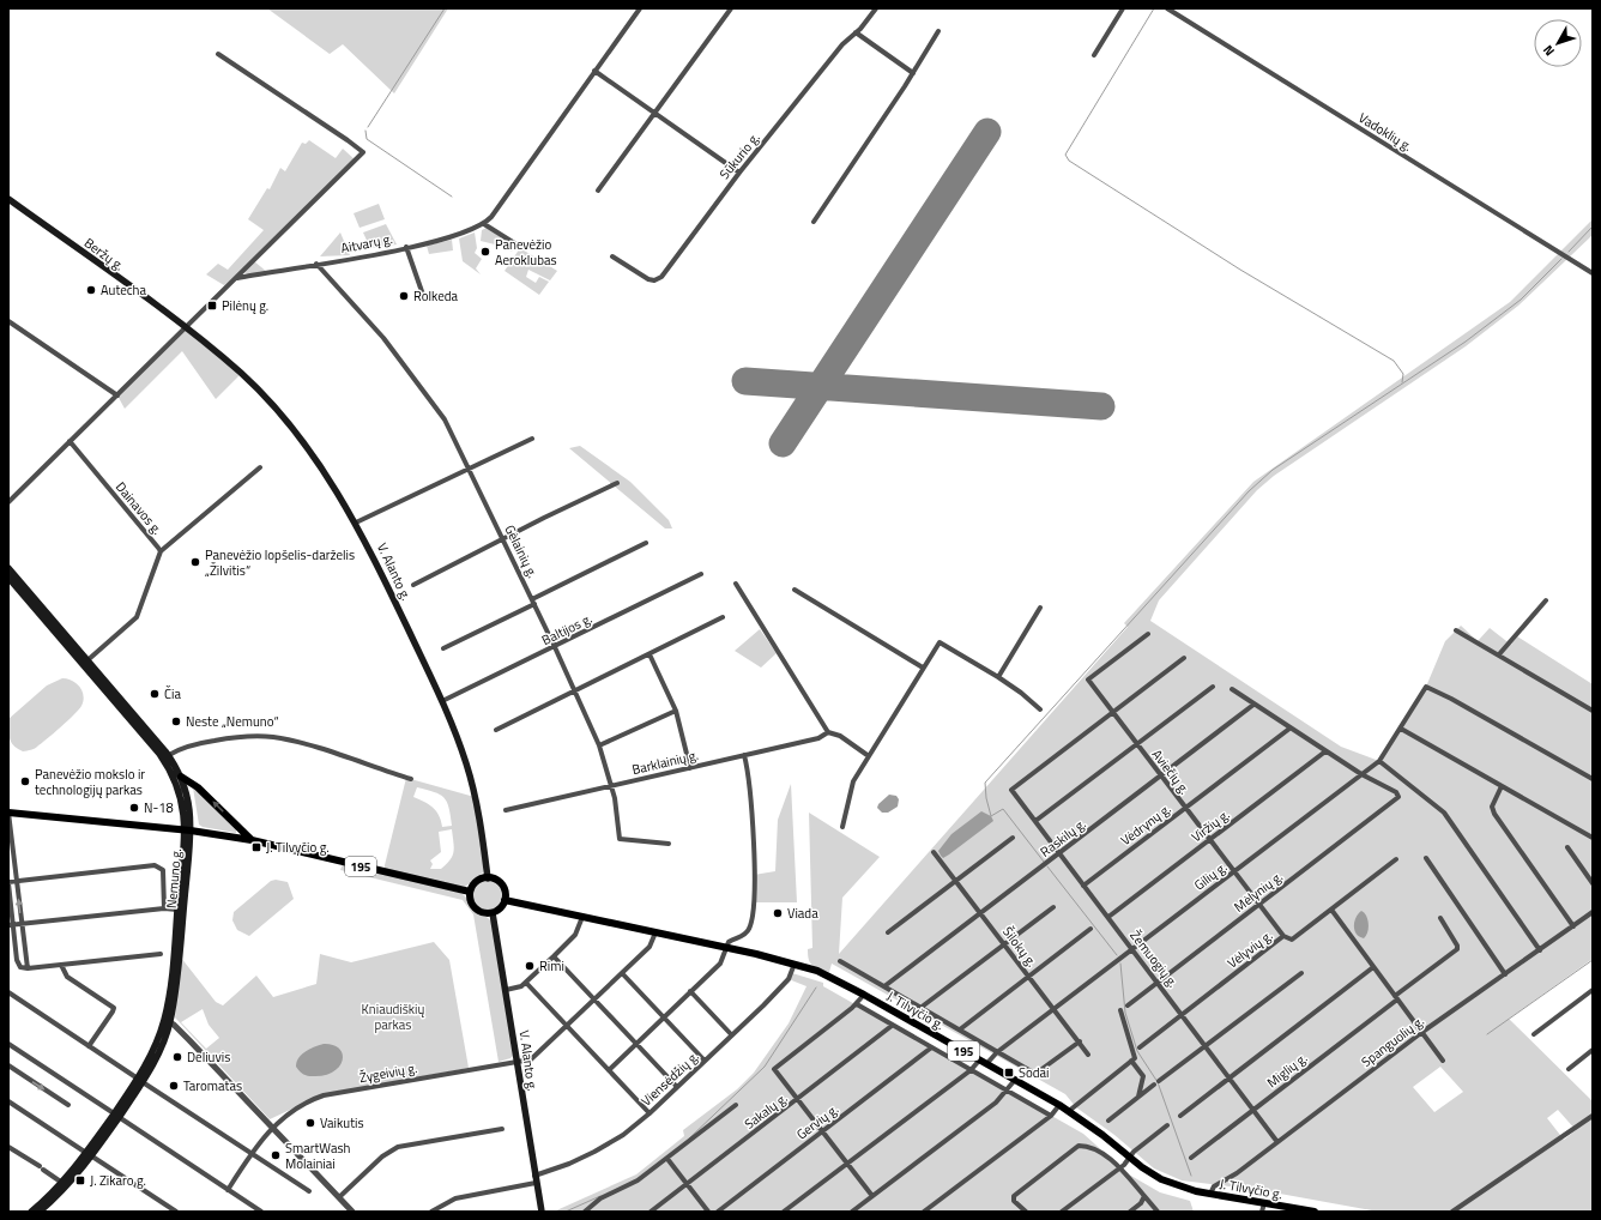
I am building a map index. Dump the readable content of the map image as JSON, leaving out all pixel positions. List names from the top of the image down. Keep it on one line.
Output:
{"streets":{"main road":["Beržų g.","V. Alanto g.","195","Nemuno g.","J. Tilvyčio g."],"street":["Vadoklių g.","Sūkurio g.","Aitvarų g.","Dainavos g.","Gėlainių g.","Baltijos g.","Barklainių g.","Aviečių g.","Vėdrynų g.","Viržių g.","Raskilų g.","Gilių g.","Mėlynių g.","Šilokų g.","Vėlyvių g.","Žemuogių g.","Spanguolių g.","Miglių g.","Žygeivių g.","Viensėdžių g.","Sakalų g.","Gervių g."]},"crossings":[["Aitvarų g.","Gėlainių g."],["Beržų g.","V. Alanto g."],["Dainavos g.","Nemuno g."],["Gėlainių g.","Baltijos g."],["Gėlainių g.","Barklainių g."],["V. Alanto g.","Baltijos g."],["V. Alanto g.","195"],["V. Alanto g.","J. Tilvyčio g."],["V. Alanto g.","Žygeivių g."],["V. Alanto g.","Viensėdžių g."],["Aviečių g.","Vėdrynų g."],["Aviečių g.","Viržių g."],["Aviečių g.","Raskilų g."],["Aviečių g.","Gilių g."],["Aviečių g.","Mėlynių g."],["Aviečių g.","Vėlyvių g."],["Aviečių g.","Žemuogių g."],["Vėdrynų g.","Žemuogių g."],["Viržių g.","Žemuogių g."],["Raskilų g.","Šilokų g."],["Raskilų g.","Žemuogių g."],["195","Nemuno g."],["195","J. Tilvyčio g."],["Gilių g.","Mėlynių g."],["Gilių g.","Šilokų g."],["Gilių g.","Žemuogių g."],["Gilių g.","J. Tilvyčio g."],["Mėlynių g.","Žemuogių g."],["Vėlyvių g.","Žemuogių g."],["Žemuogių g.","Spanguolių g."],["Žemuogių g.","Miglių g."],["J. Tilvyčio g.","Spanguolių g."],["J. Tilvyčio g.","Žygeivių g."],["J. Tilvyčio g.","Viensėdžių g."]],"parks":["Kniaudiškių parkas"],"places":{"other":["Panevėžio Aeroklubas","Autecha","Rolkeda","Panevėžio lopšelis-darželis „Žilvitis“","Čia","Neste „Nemuno“","Panevėžio mokslo ir technologijų parkas","N-18","Viada","Rimi","Deliuvis","Taromatas","Vaikutis","SmartWash Molainiai"],"transit":["Pilėnų g.","J. Tilvyčio g.","Sodai","J. Zikaro g."]},"north":"bottom left"}
